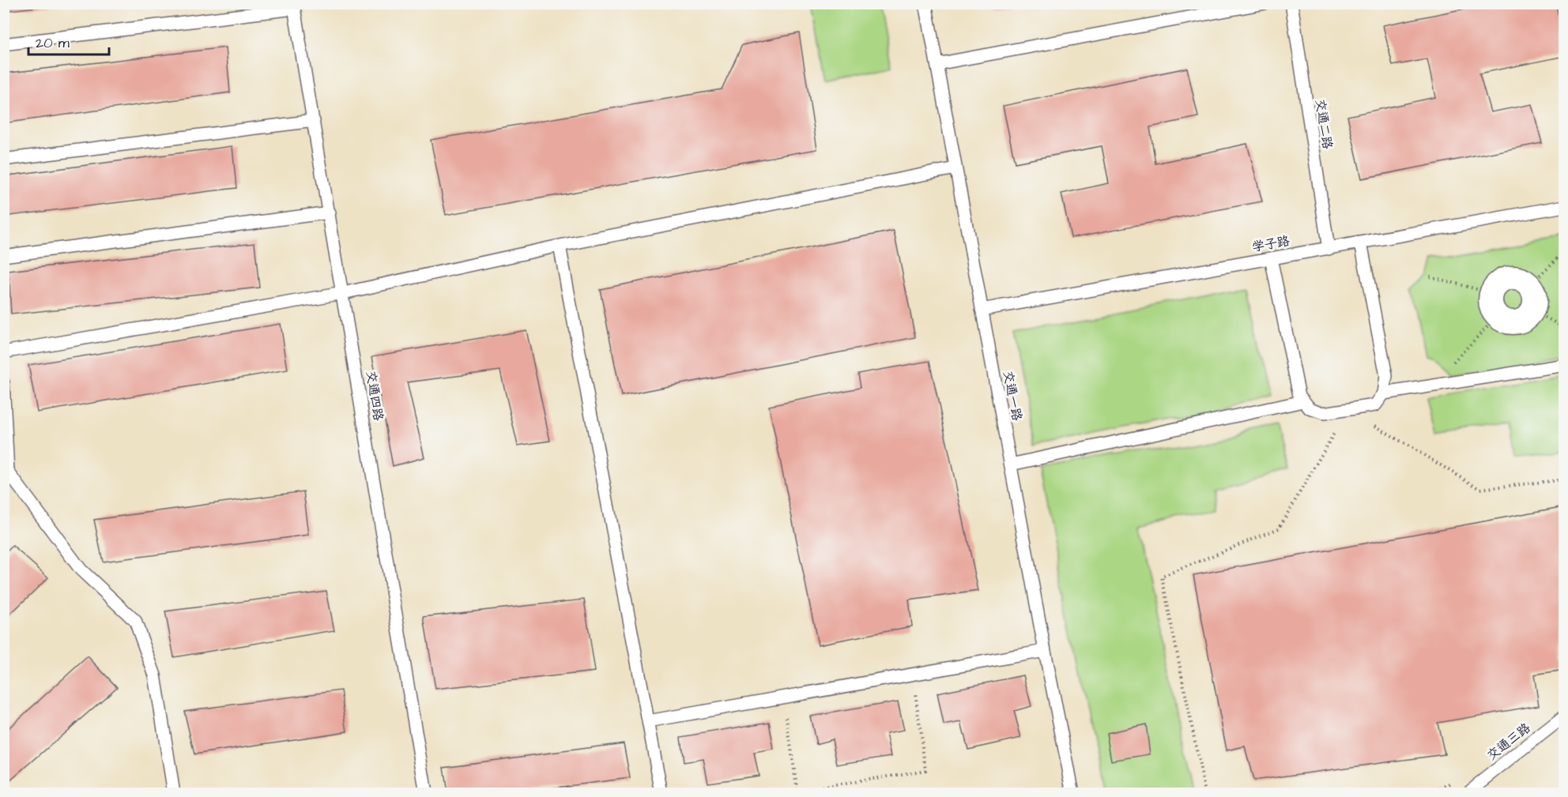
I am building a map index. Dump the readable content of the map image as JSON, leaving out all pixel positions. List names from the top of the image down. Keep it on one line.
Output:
{"streets":{"lane":["交通二路","学子路","交通四路","交通一路","交通三路"]},"crossings":[["交通二路","学子路"],["学子路","交通一路"]],"scale_bar":"20 m"}
